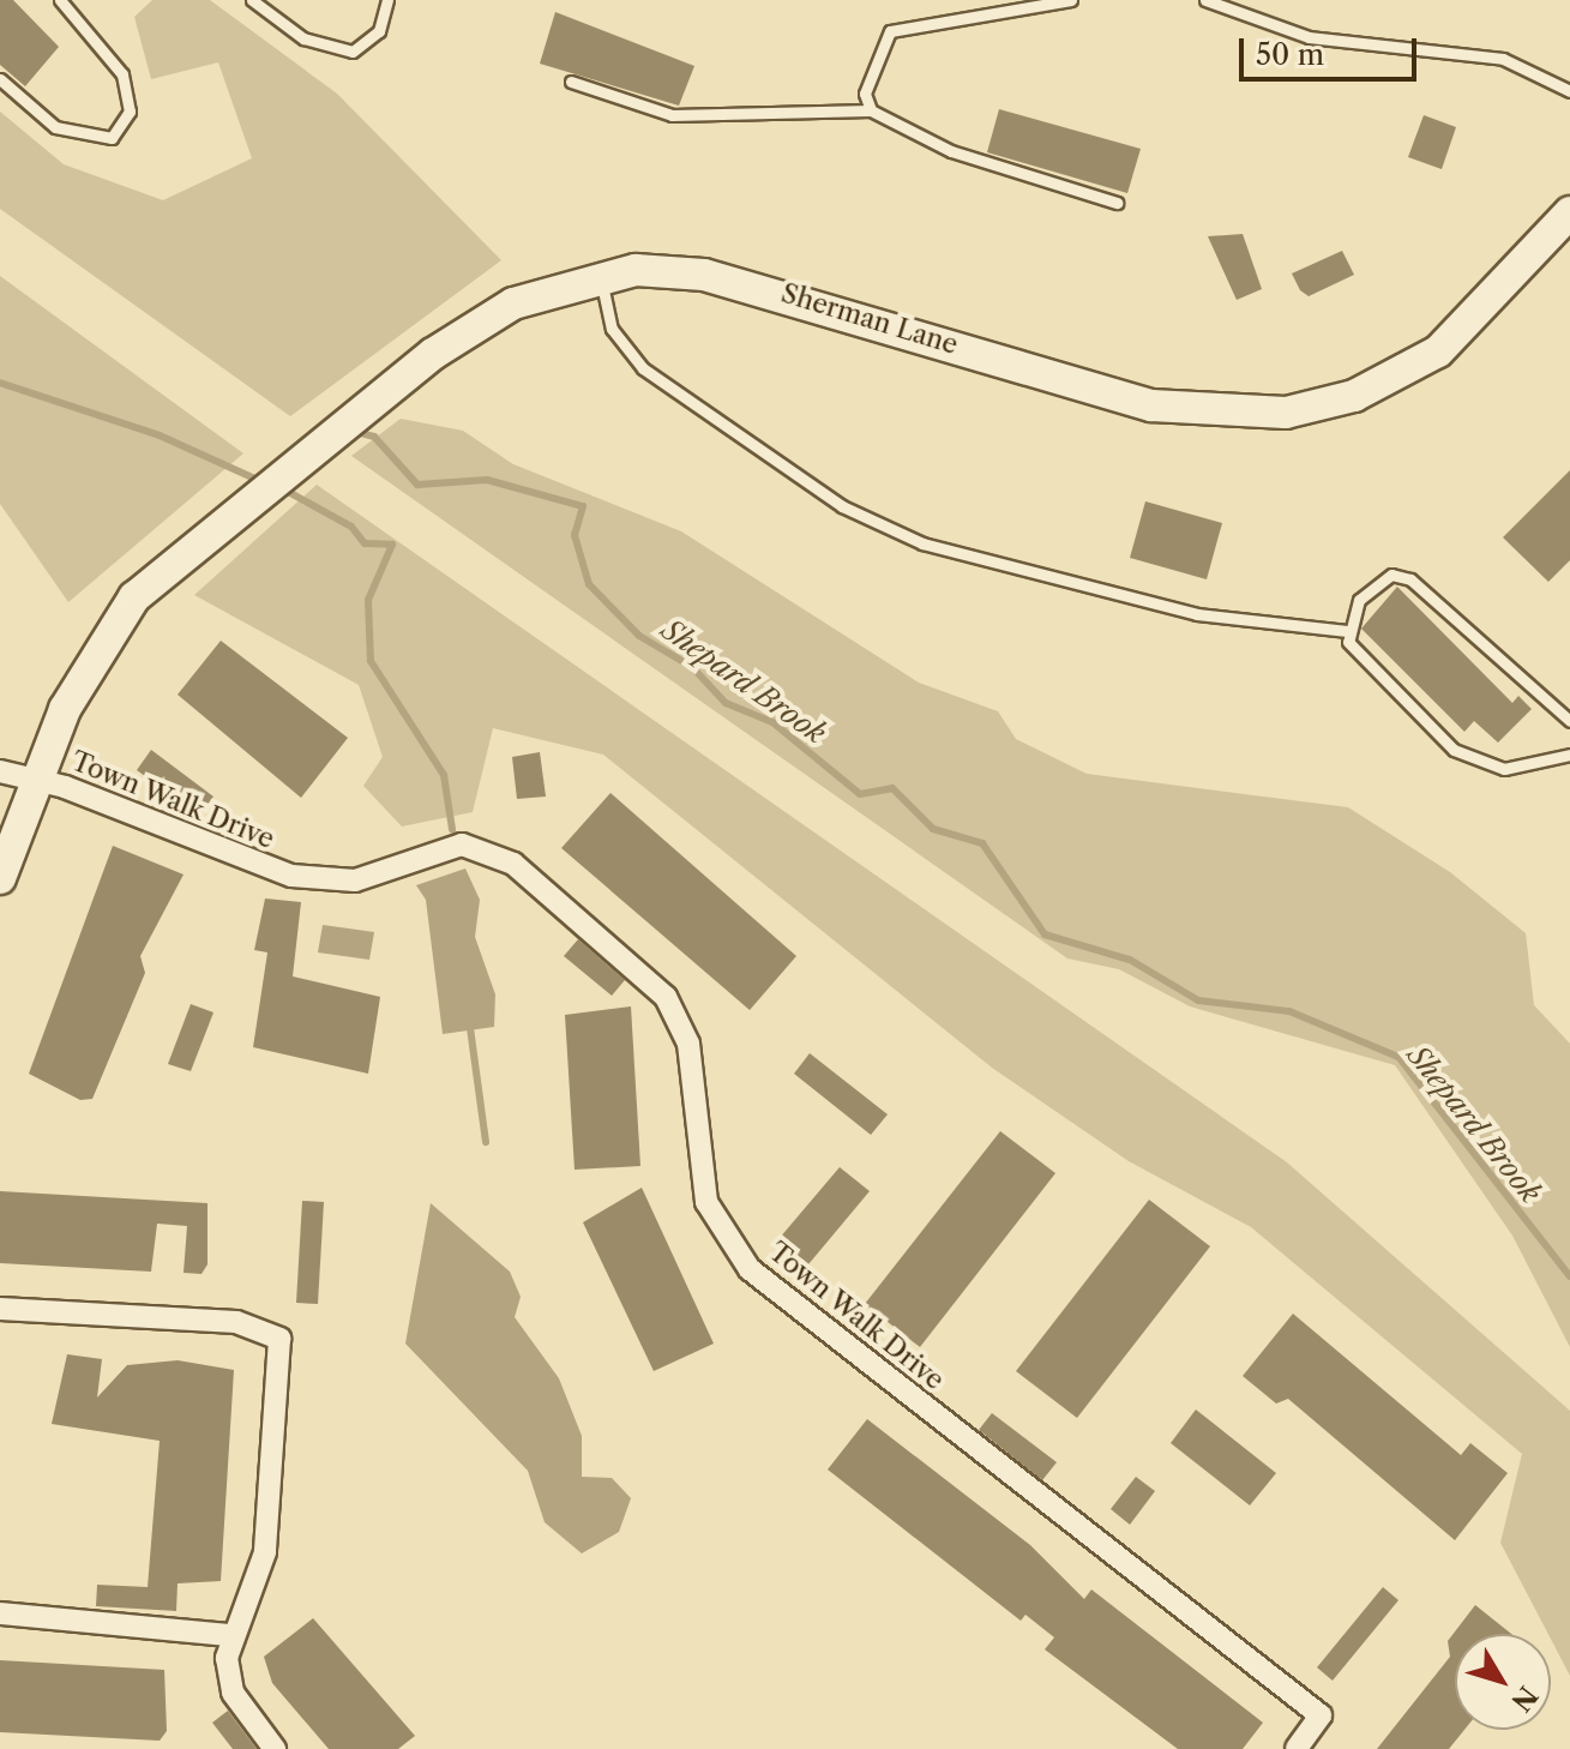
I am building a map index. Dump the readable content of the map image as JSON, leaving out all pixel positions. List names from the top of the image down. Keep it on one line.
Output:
{"streets":{"street":["Sherman Lane","Town Walk Drive"]},"crossings":[["Sherman Lane","Town Walk Drive"]],"water":["Shepard Brook"],"scale_bar":"50 m","north":"bottom right"}
